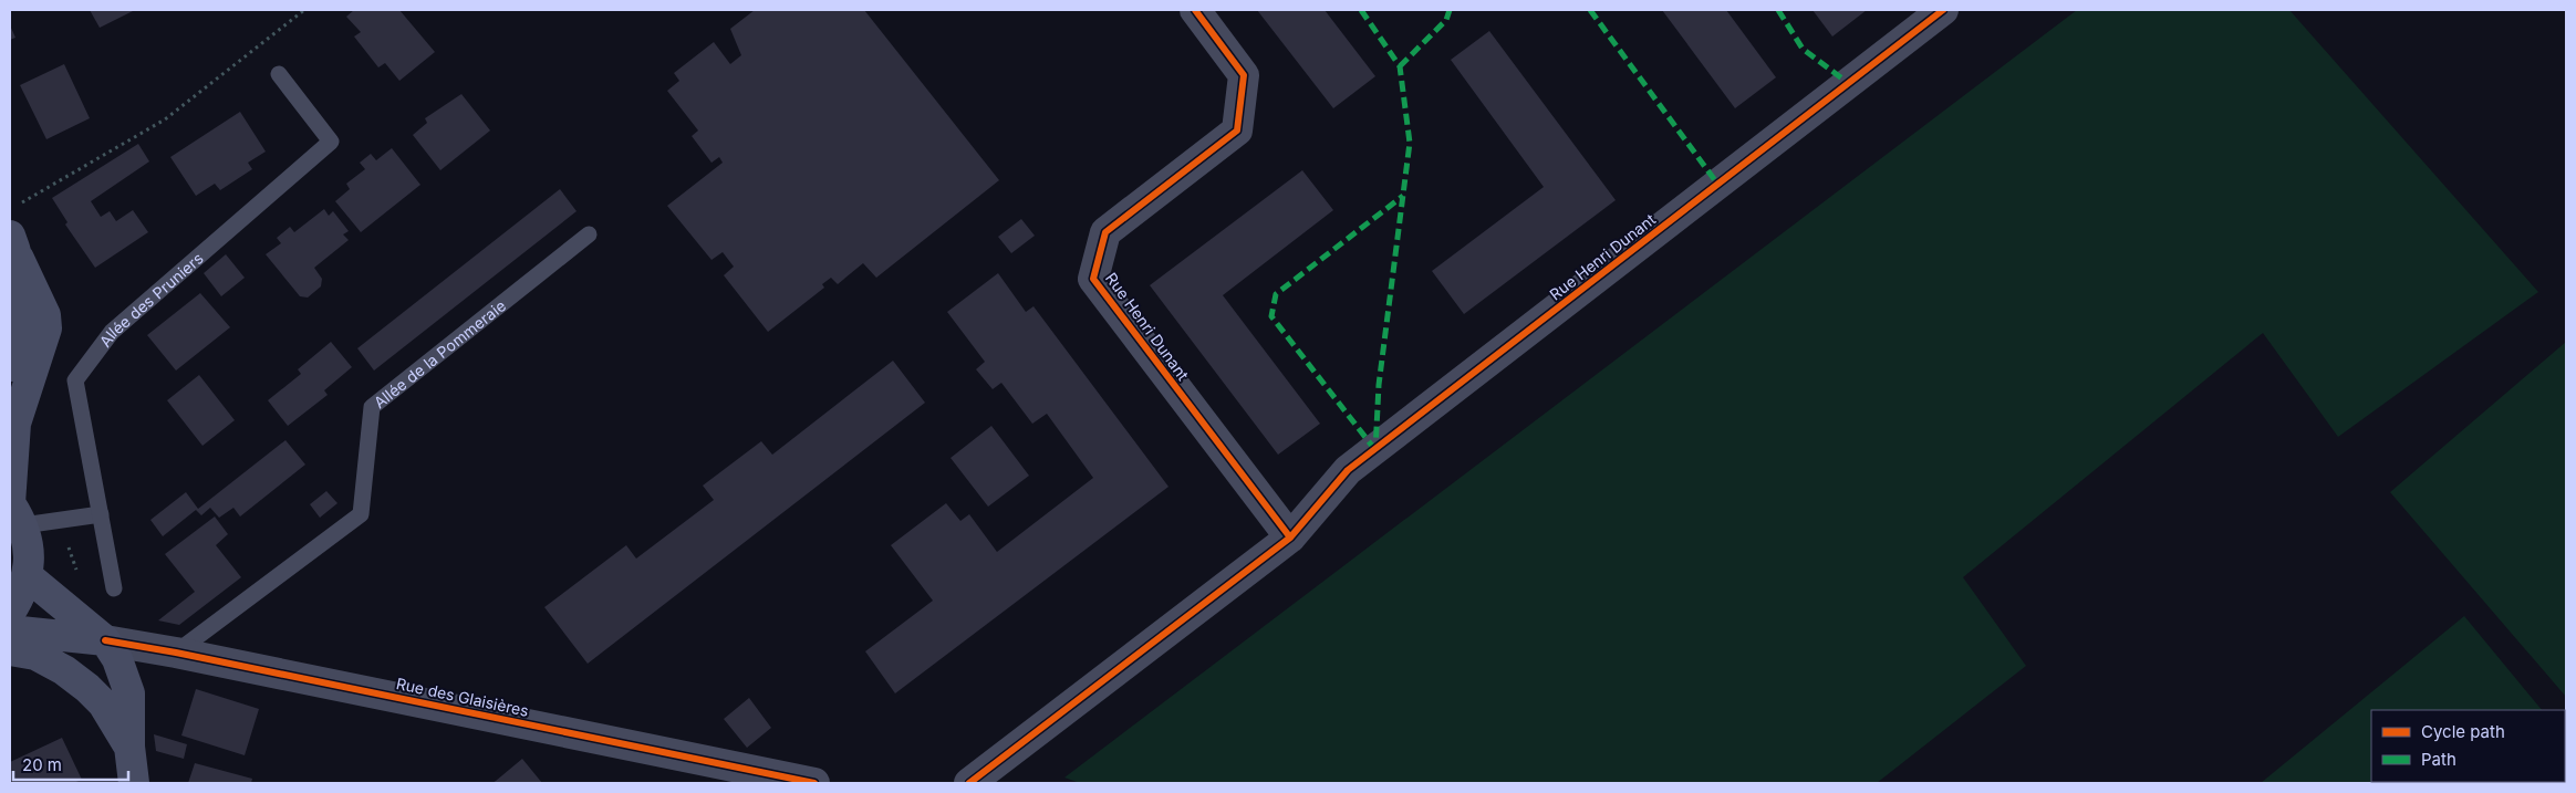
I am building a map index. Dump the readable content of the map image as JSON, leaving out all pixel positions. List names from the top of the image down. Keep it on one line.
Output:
{"streets":{"street":["Rue Henri Dunant","Rue des Glaisières"],"lane":["Allée des Pruniers","Allée de la Pommeraie"]},"crossings":[["Allée de la Pommeraie","Rue des Glaisières"]],"legend":["Cycle path","Path"],"scale_bar":"20 m"}
